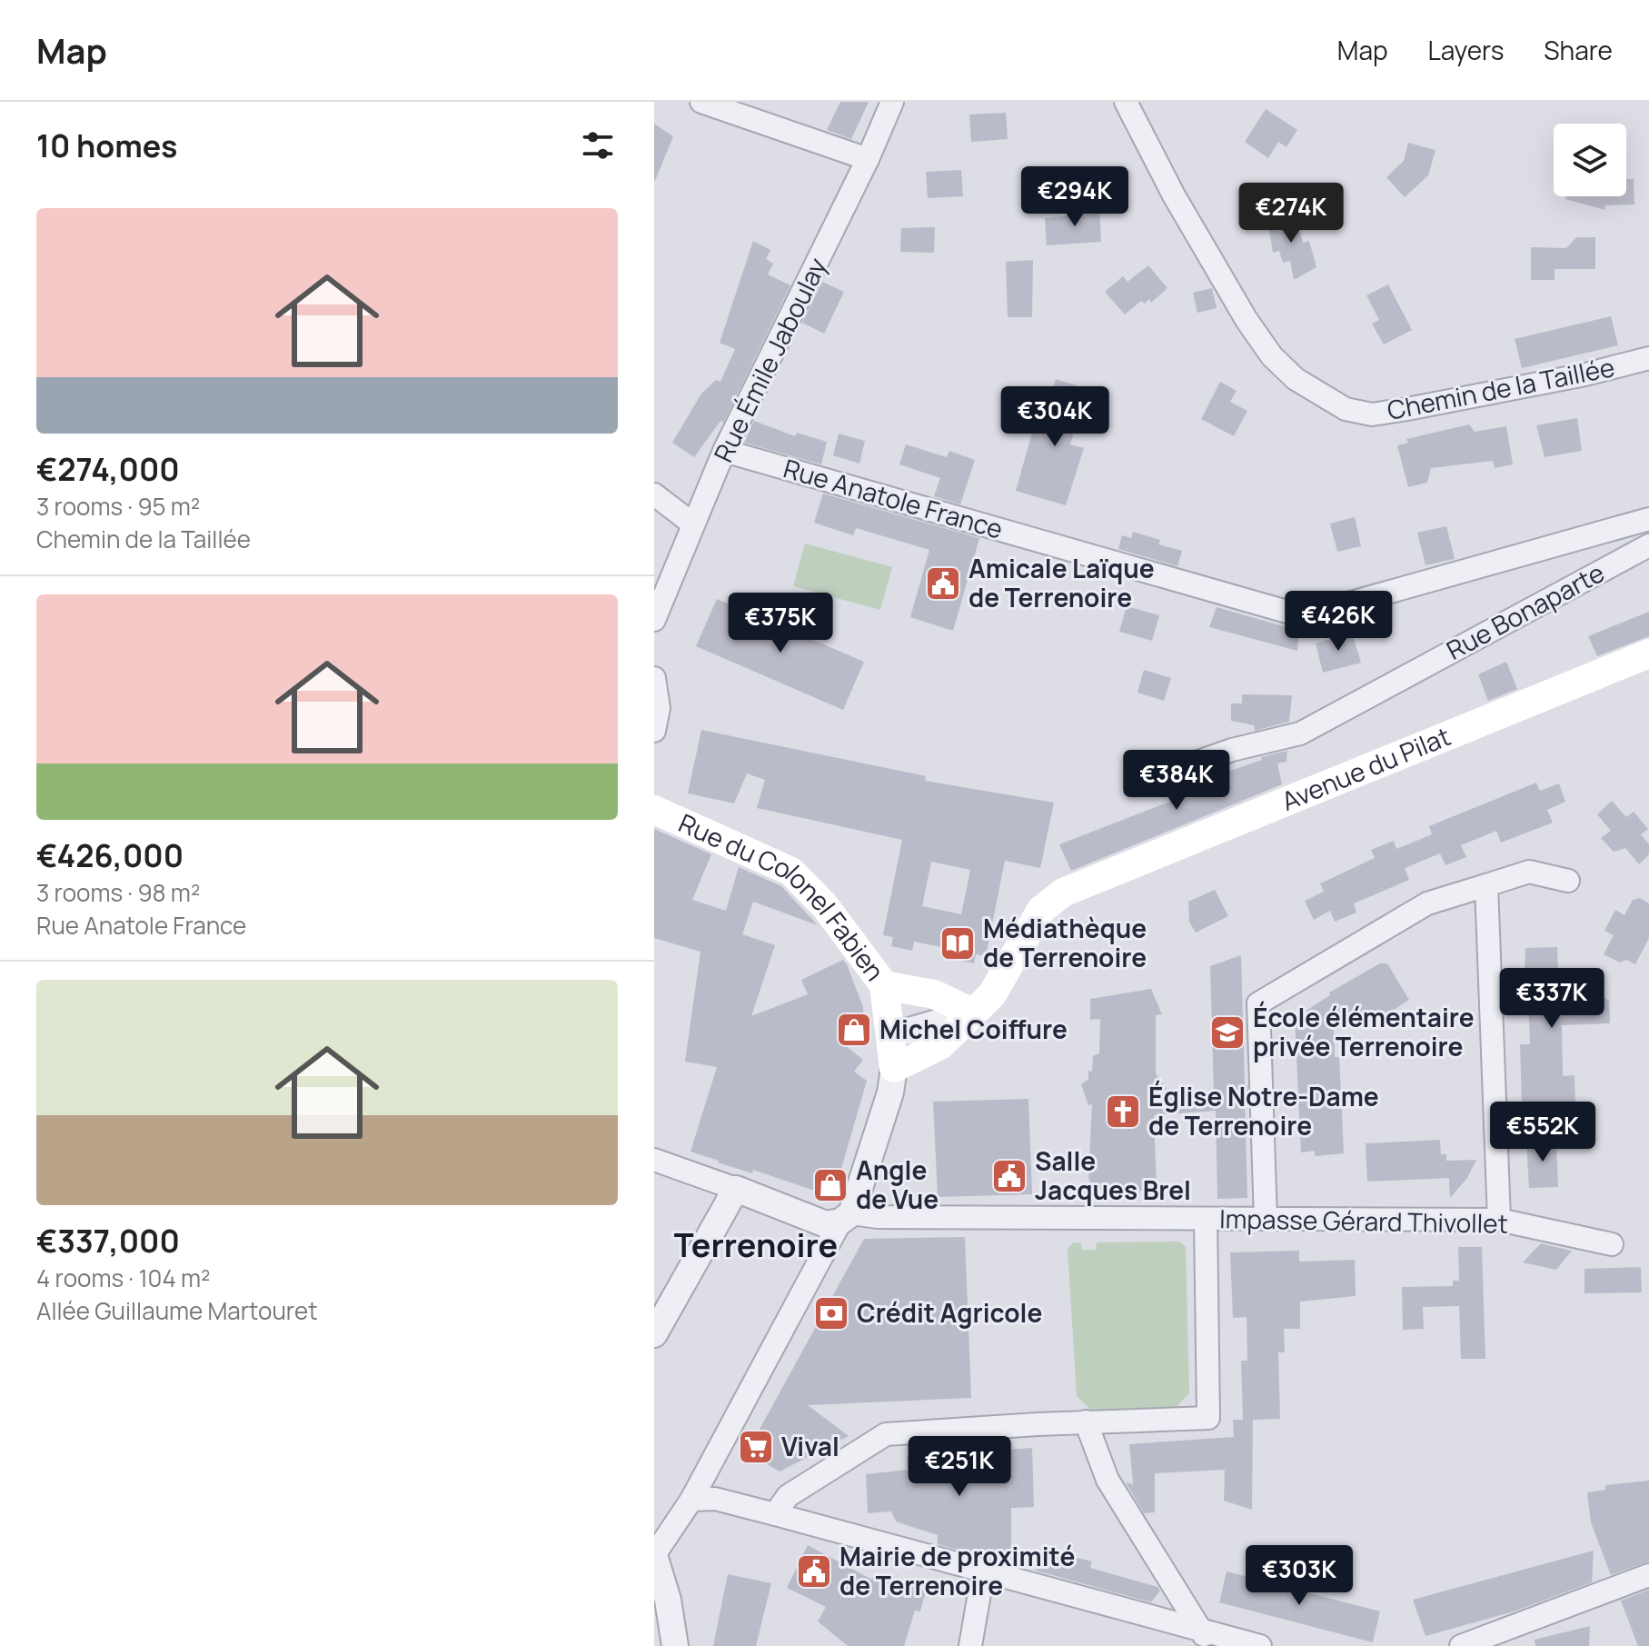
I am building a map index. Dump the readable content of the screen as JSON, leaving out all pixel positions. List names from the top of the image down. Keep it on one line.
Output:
{"streets":{"main road":["Avenue du Pilat","Rue du Colonel Fabien"],"street":["Rue Émile Jaboulay","Chemin de la Taillée","Rue Anatole France","Rue Bonaparte","Impasse Gérard Thivollet"]},"crossings":[["Rue Émile Jaboulay","Rue Anatole France"],["Avenue du Pilat","Rue du Colonel Fabien"],["Rue du Colonel Fabien","Impasse Gérard Thivollet"]],"districts":["Terrenoire"],"places":{"public building":["Amicale Laïque de Terrenoire","Salle Jacques Brel","Mairie de proximité de Terrenoire"],"library":["Médiathèque de Terrenoire"],"shop":["Michel Coiffure","Angle de Vue"],"school or university":["École élémentaire privée Terrenoire"],"church":["Église Notre-Dame de Terrenoire"],"bank":["Crédit Agricole"],"supermarket":["Vival"]},"page":{"header":"Map","nav":["Map","Layers","Share"],"heading":"10 homes","price":["€294K","€274K","€304K","€426K","€375K","€384K","€337K","€552K","€251K","€303K"],"list":[{"name":"€274,000","note":"3 rooms · 95 m² · Chemin de la Taillée"},{"name":"€426,000","note":"3 rooms · 98 m² · Rue Anatole France"},{"name":"€337,000","note":"4 rooms · 104 m² · Allée Guillaume Martouret"}]}}
